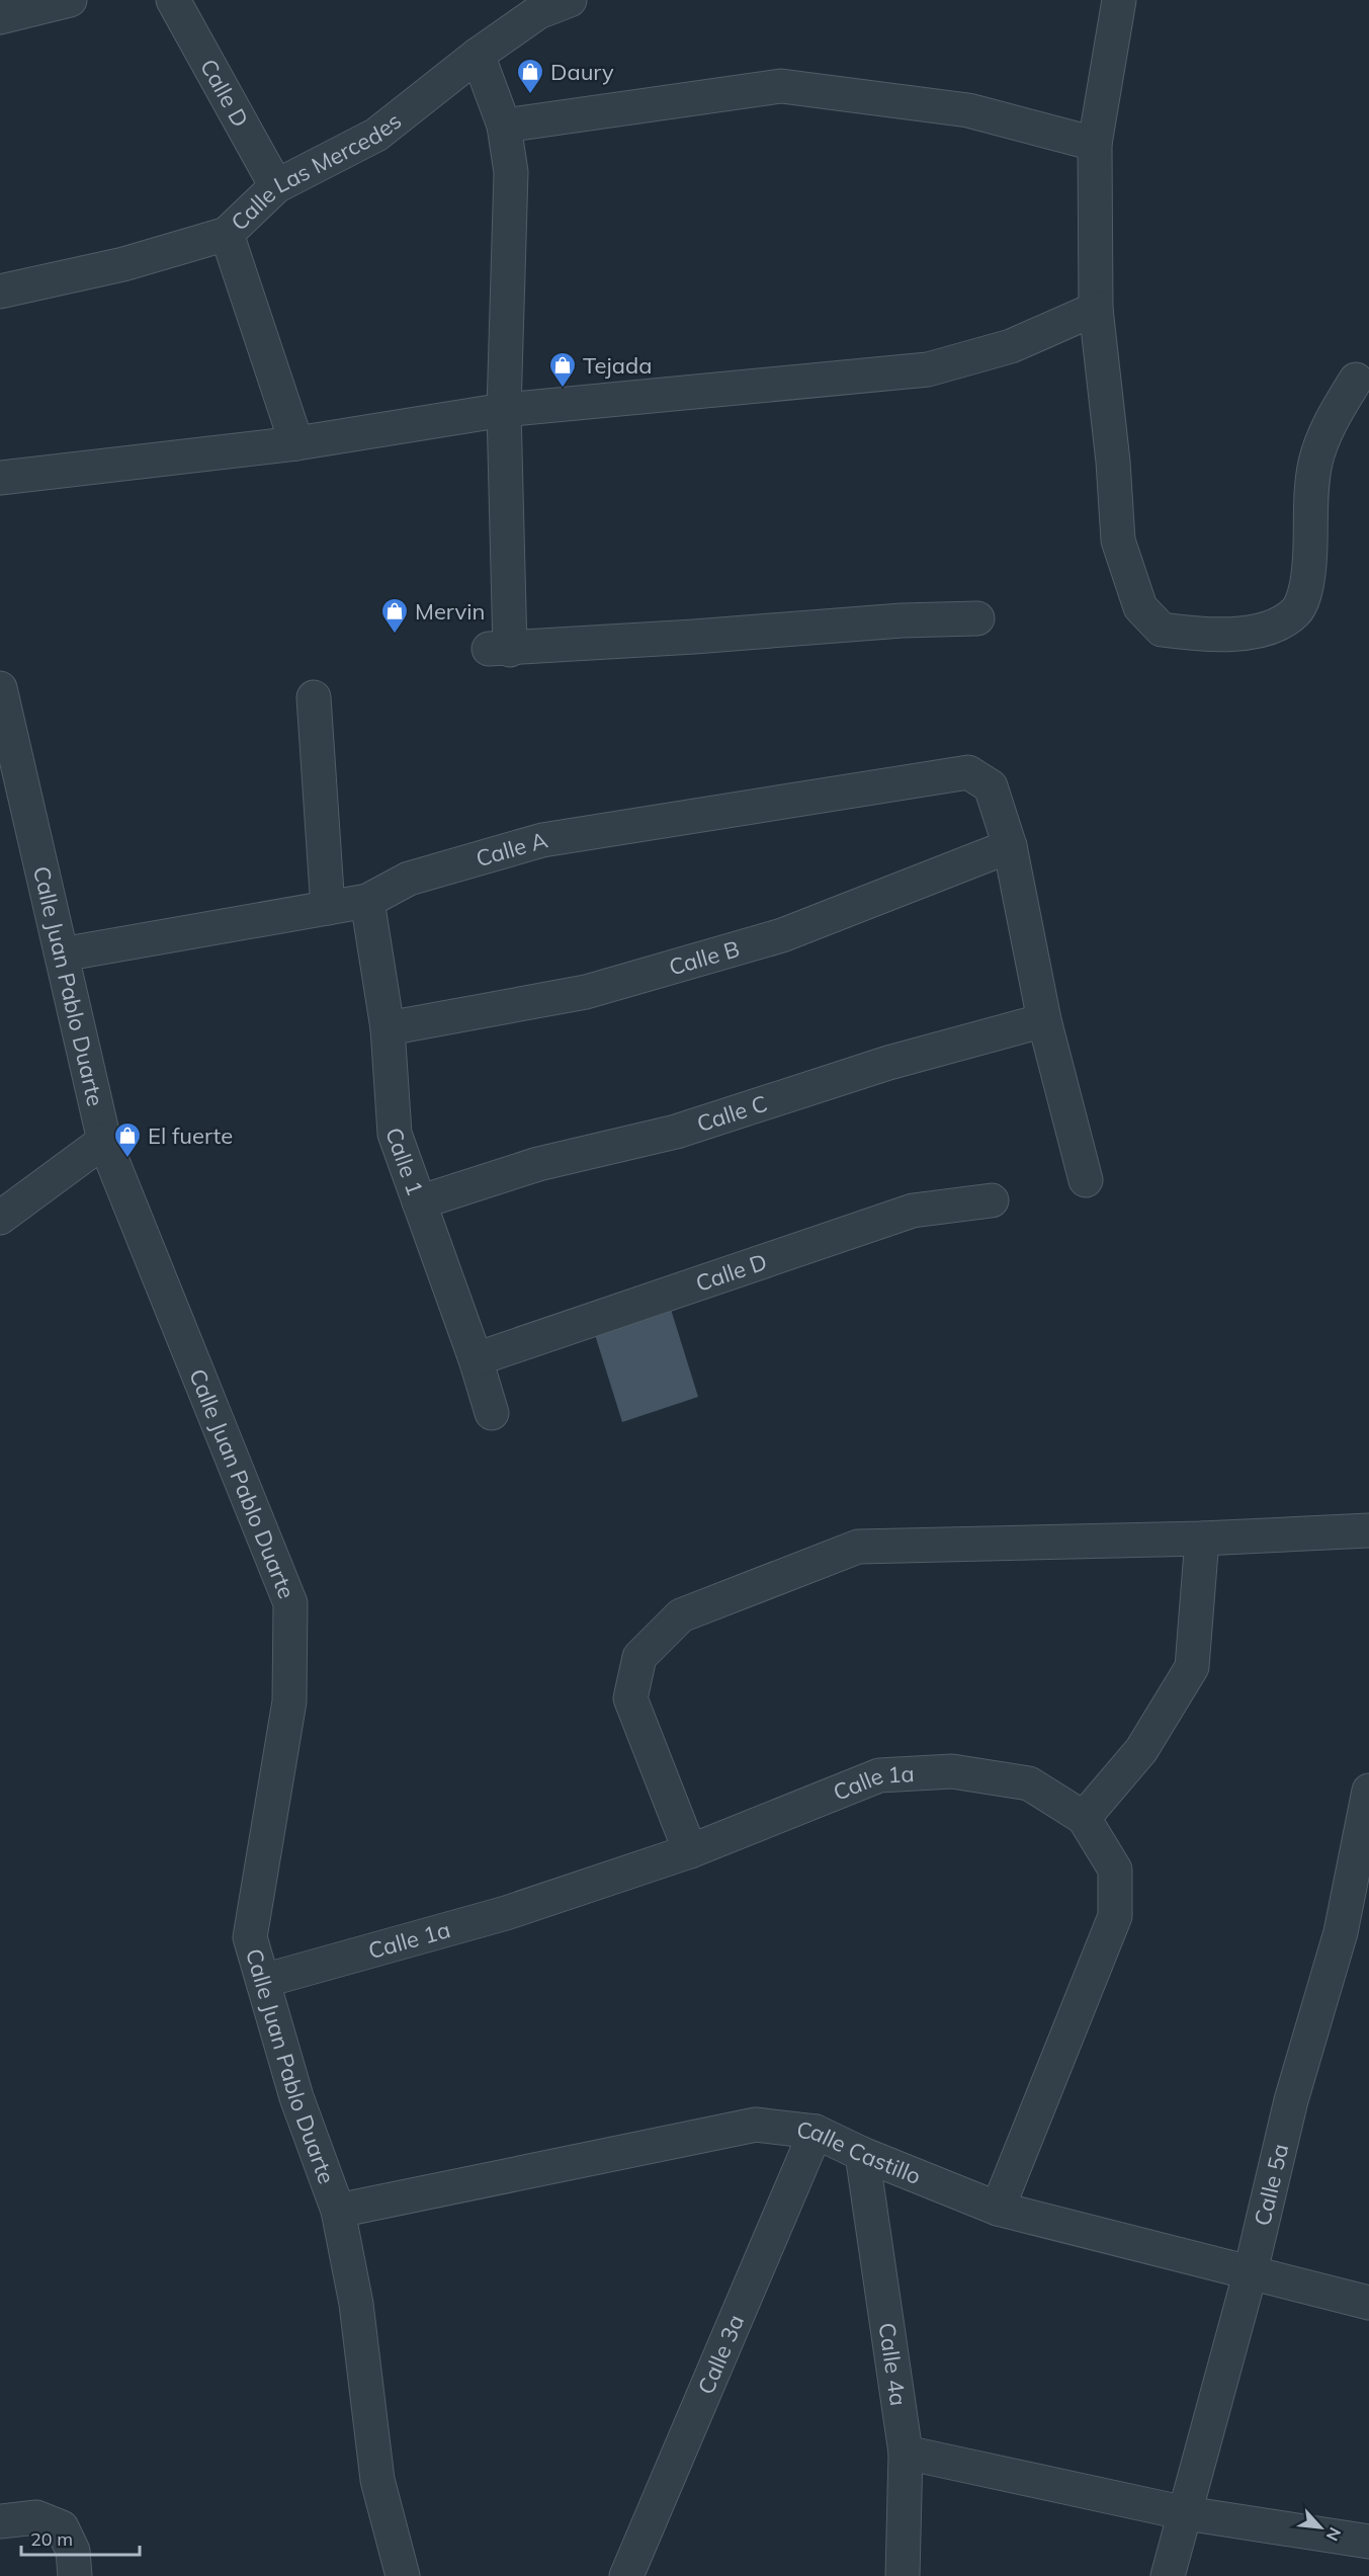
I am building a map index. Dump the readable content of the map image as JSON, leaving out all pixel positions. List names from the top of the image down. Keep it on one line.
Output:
{"streets":{"street":["Calle D","Calle Las Mercedes","Calle A","Calle B","Calle Juan Pablo Duarte","Calle C","Calle 1","Calle 1a","Calle Castillo","Calle 5a","Calle 3a","Calle 4a"]},"crossings":[["Calle D","Calle Las Mercedes"],["Calle D","Calle 1"],["Calle A","Calle B"],["Calle A","Calle Juan Pablo Duarte"],["Calle A","Calle 1"],["Calle B","Calle 1"],["Calle Juan Pablo Duarte","Calle 1a"],["Calle Juan Pablo Duarte","Calle Castillo"],["Calle C","Calle 1"],["Calle 1a","Calle Castillo"],["Calle Castillo","Calle 5a"],["Calle Castillo","Calle 3a"],["Calle Castillo","Calle 4a"]],"places":{"shop":["Daury","Tejada","Mervin","El fuerte"]},"scale_bar":"20 m","north":"bottom right"}
